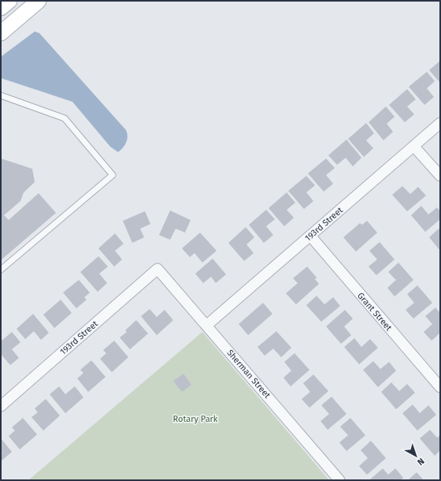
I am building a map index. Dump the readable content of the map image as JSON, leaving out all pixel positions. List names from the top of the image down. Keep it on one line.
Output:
{"streets":{"street":["193rd Street","Grant Street","Sherman Street"]},"crossings":[["193rd Street","Grant Street"],["193rd Street","Sherman Street"]],"parks":["Rotary Park"],"north":"bottom right"}
